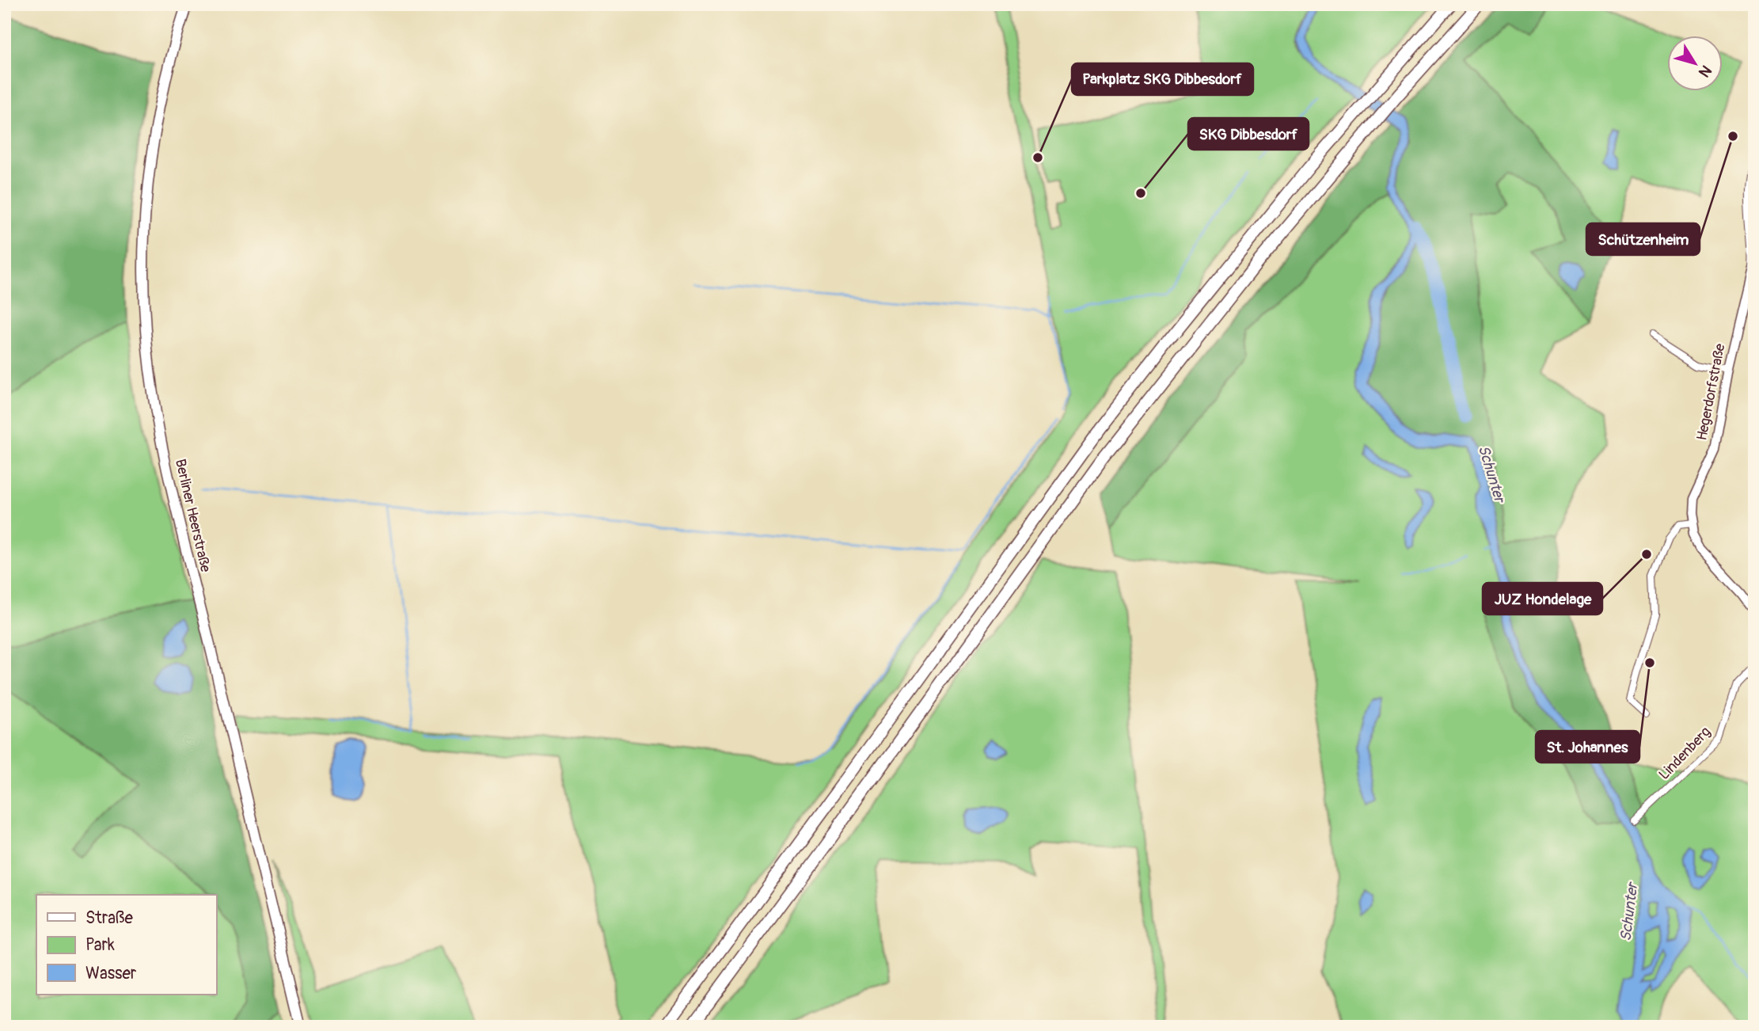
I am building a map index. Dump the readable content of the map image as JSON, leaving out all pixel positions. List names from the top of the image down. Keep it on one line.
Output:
{"streets":{"main road":["Hegerdorfstraße","Berliner Heerstraße"],"street":["Lindenberg"]},"water":["Schunter"],"places":["Schützenheim","Parkplatz SKG Dibbesdorf","SKG Dibbesdorf","JUZ Hondelage","St. Johannes"],"legend":["Straße","Park","Wasser"],"north":"bottom right"}
